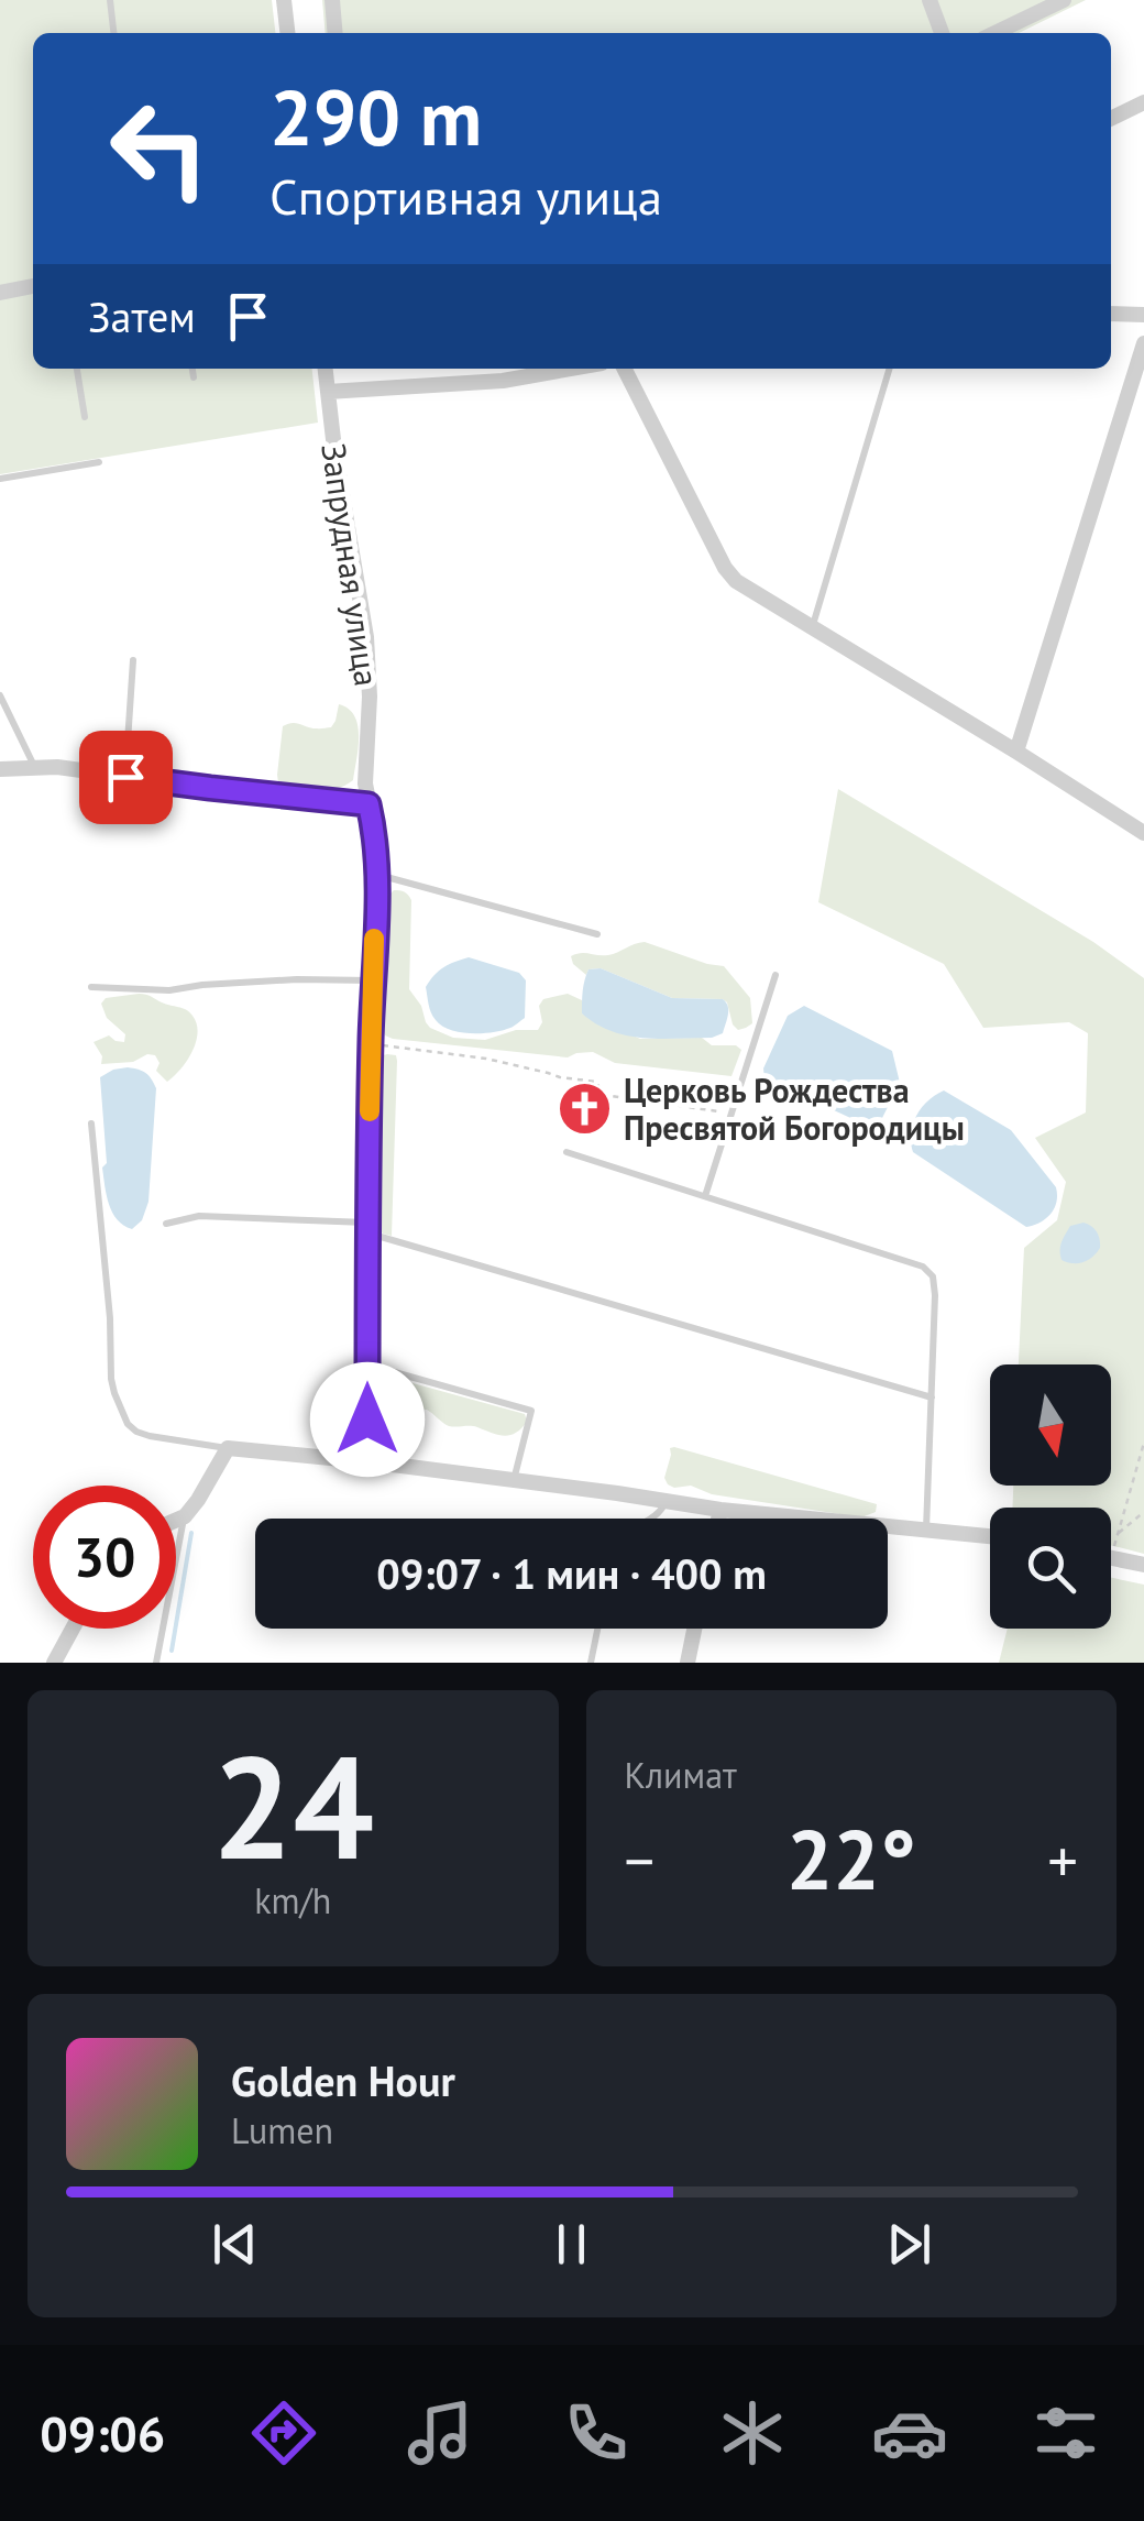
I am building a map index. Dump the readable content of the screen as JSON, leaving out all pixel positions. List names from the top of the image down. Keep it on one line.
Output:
{"streets":{"street":["Запрудная улица"]},"places":{"church":["Церковь Рождества Пресвятой Богородицы"]},"north":"bottom","page":{"turn":["290 m","Спортивная улица"],"then":"Затем","limit":"30","trip":"09:07 · 1 мин · 400 m","tile":[["24","km/h"],"Климат"],"heat":["−","22°","+"],"song":["Golden Hour","Lumen"],"tabs":"09:06"}}
